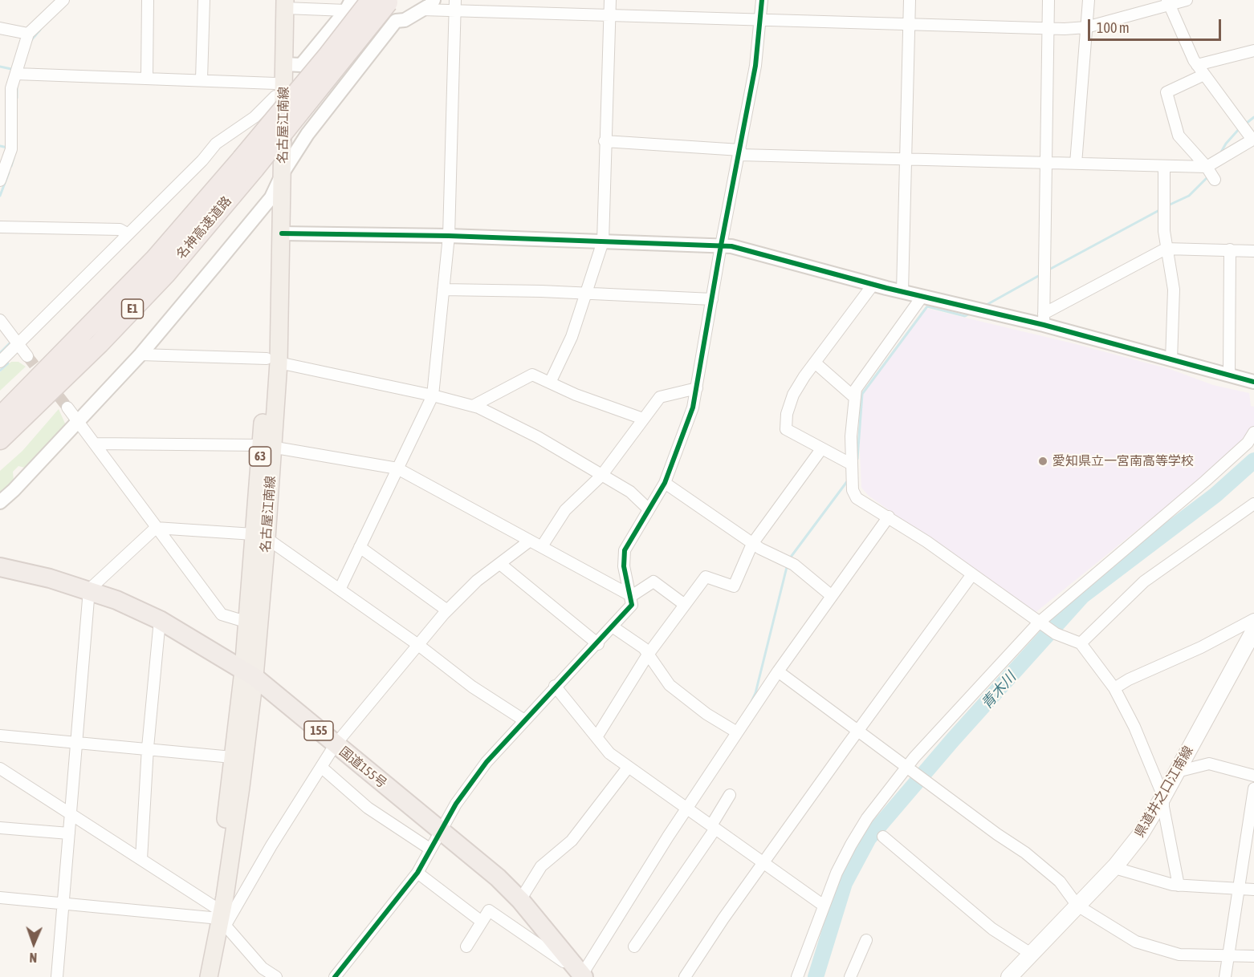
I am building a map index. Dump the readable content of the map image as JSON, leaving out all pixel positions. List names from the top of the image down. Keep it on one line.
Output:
{"streets":{"highway":["名神高速道路","E1","155","国道155号"],"main road":["名古屋江南線","63","県道井之口江南線"]},"crossings":[["名古屋江南線","国道155号"]],"water":["青木川"],"places":["愛知県立一宮南高等学校"],"scale_bar":"100 m","north":"bottom"}
